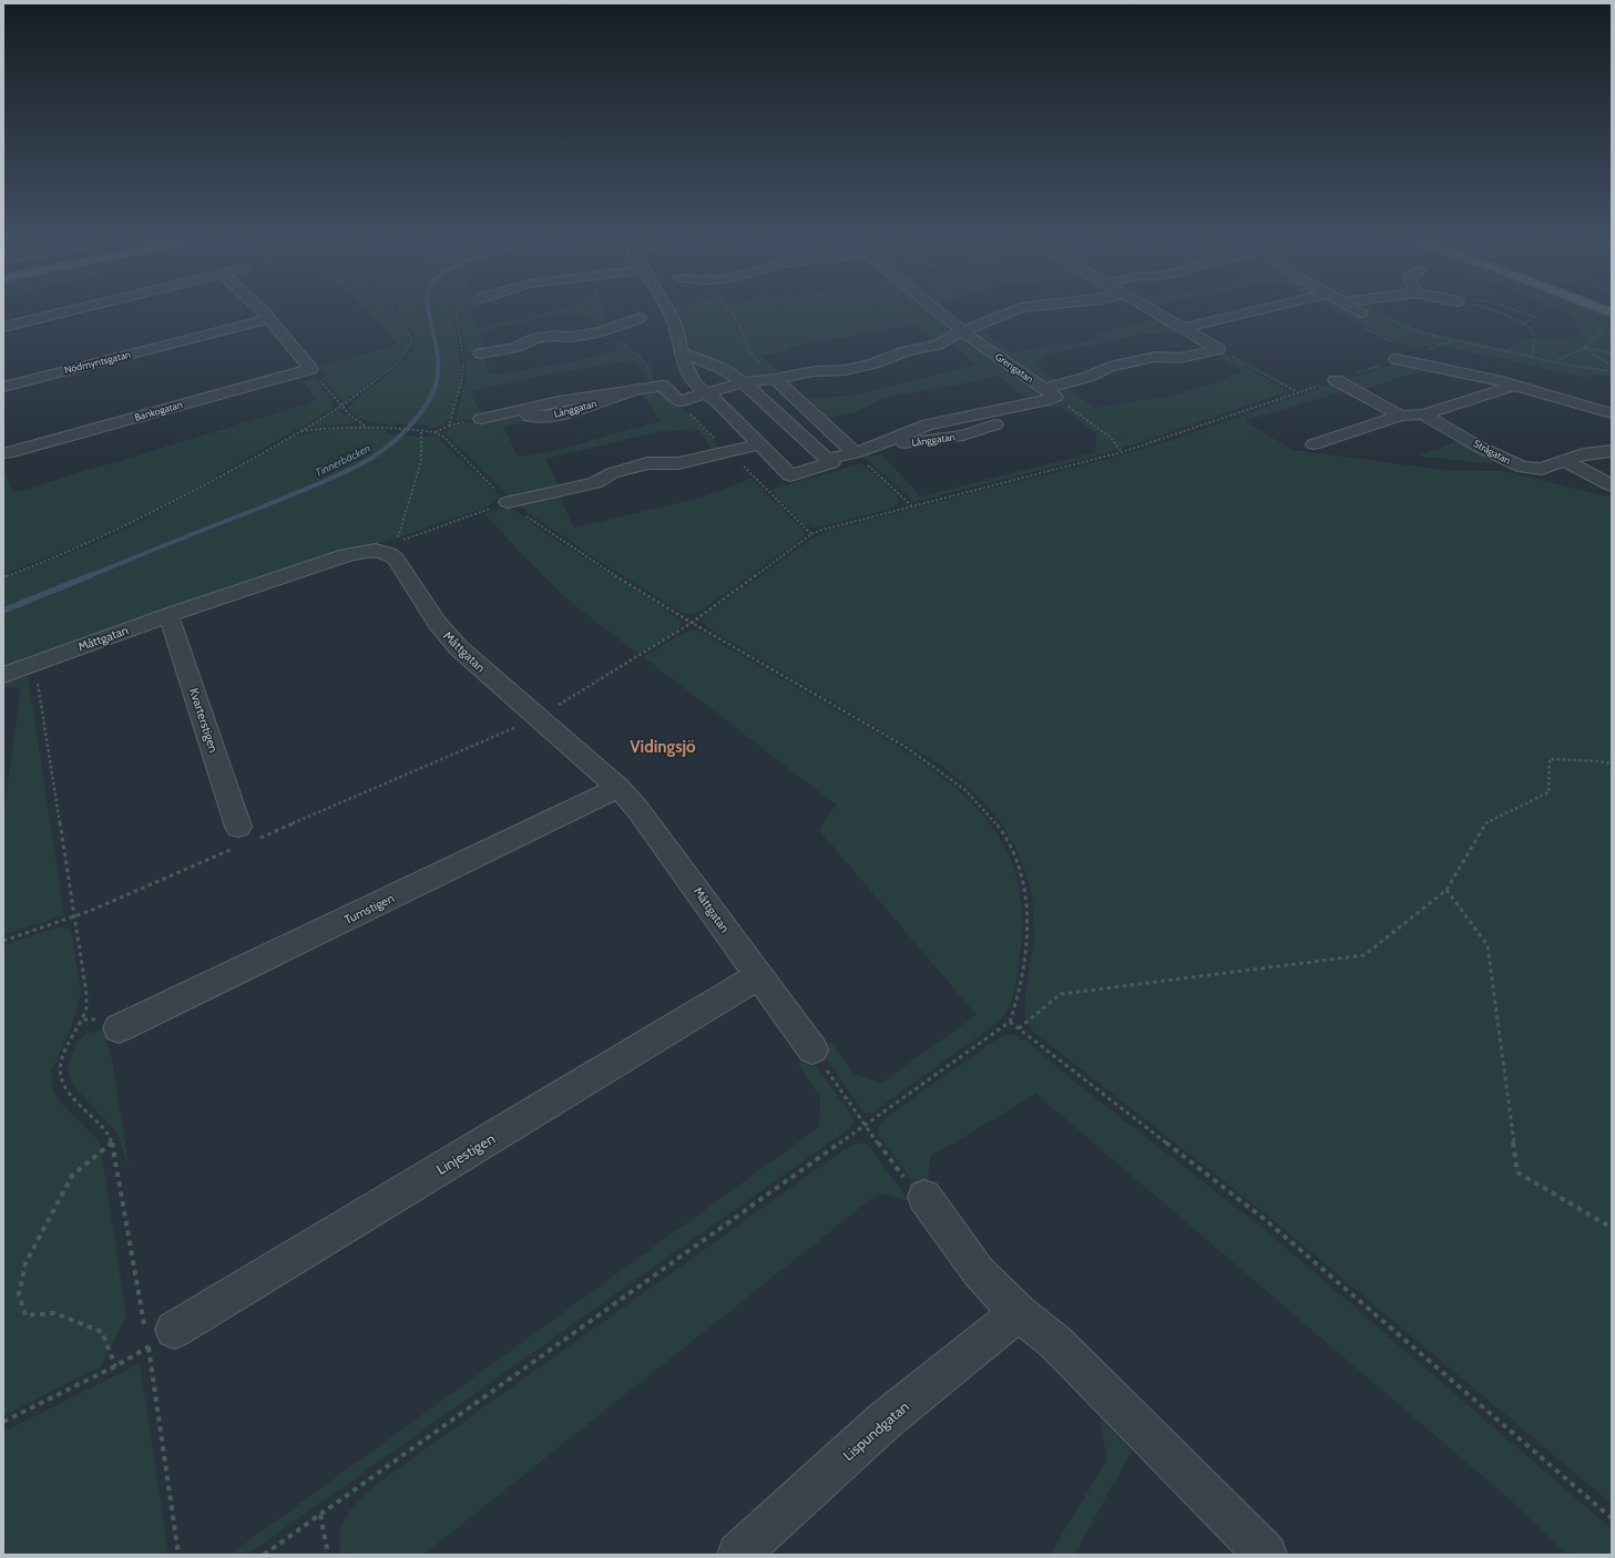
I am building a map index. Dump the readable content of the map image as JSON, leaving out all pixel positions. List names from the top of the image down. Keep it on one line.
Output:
{"streets":{"street":["Nödmyntsgatan","Grengatan","Långgatan","Bankogatan","Strågatan","Måttgatan","Kvarterstigen","Tumstigen","Linjestigen","Lispundgatan"]},"crossings":[["Grengatan","Långgatan"],["Måttgatan","Kvarterstigen"],["Måttgatan","Tumstigen"],["Måttgatan","Linjestigen"]],"districts":["Vidingsjö"],"water":["Tinnerbäcken"]}
